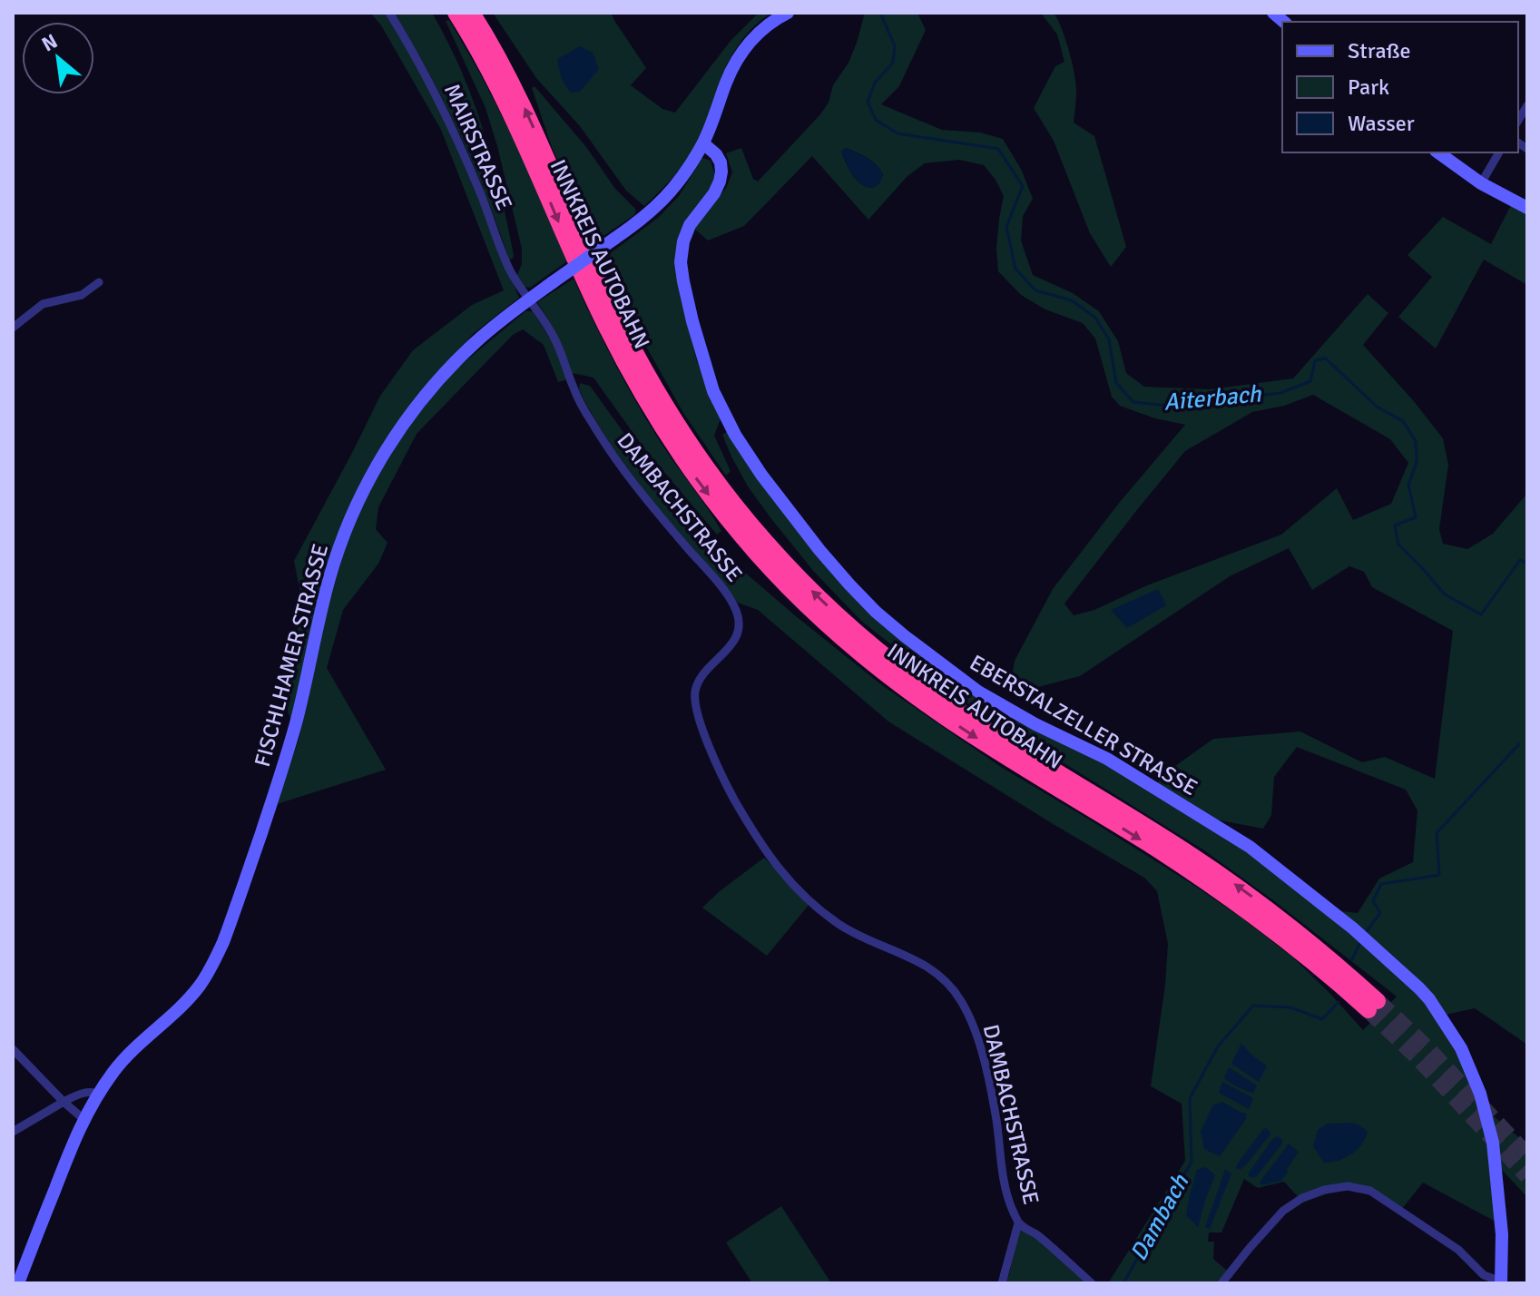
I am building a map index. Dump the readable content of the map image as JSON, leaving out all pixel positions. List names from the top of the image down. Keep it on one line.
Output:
{"streets":{"highway":["INNKREIS AUTOBAHN"],"street":["MAIRSTRASSE","DAMBACHSTRASSE","FISCHLHAMER STRASSE","EBERSTALZELLER STRASSE"]},"crossings":[["MAIRSTRASSE","DAMBACHSTRASSE"],["MAIRSTRASSE","FISCHLHAMER STRASSE"],["DAMBACHSTRASSE","FISCHLHAMER STRASSE"],["FISCHLHAMER STRASSE","EBERSTALZELLER STRASSE"]],"water":["Aiterbach","Dambach"],"legend":["Straße","Park","Wasser"],"north":"top left"}
